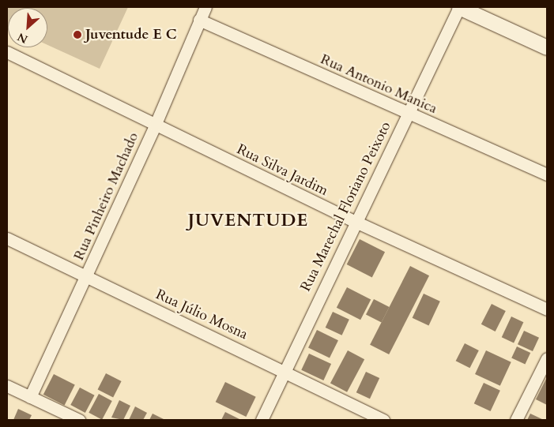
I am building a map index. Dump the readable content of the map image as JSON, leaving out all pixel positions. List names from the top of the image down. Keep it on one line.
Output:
{"streets":{"street":["Rua Antonio Manica","Rua Silva Jardim","Rua Pinheiro Machado","Rua Marechal Floriano Peixoto","Rua Júlio Mosna"]},"crossings":[["Rua Antonio Manica","Rua Pinheiro Machado"],["Rua Antonio Manica","Rua Marechal Floriano Peixoto"],["Rua Silva Jardim","Rua Pinheiro Machado"],["Rua Silva Jardim","Rua Marechal Floriano Peixoto"],["Rua Pinheiro Machado","Rua Júlio Mosna"],["Rua Marechal Floriano Peixoto","Rua Júlio Mosna"]],"districts":["JUVENTUDE"],"places":["Juventude E C"],"north":"bottom left"}
